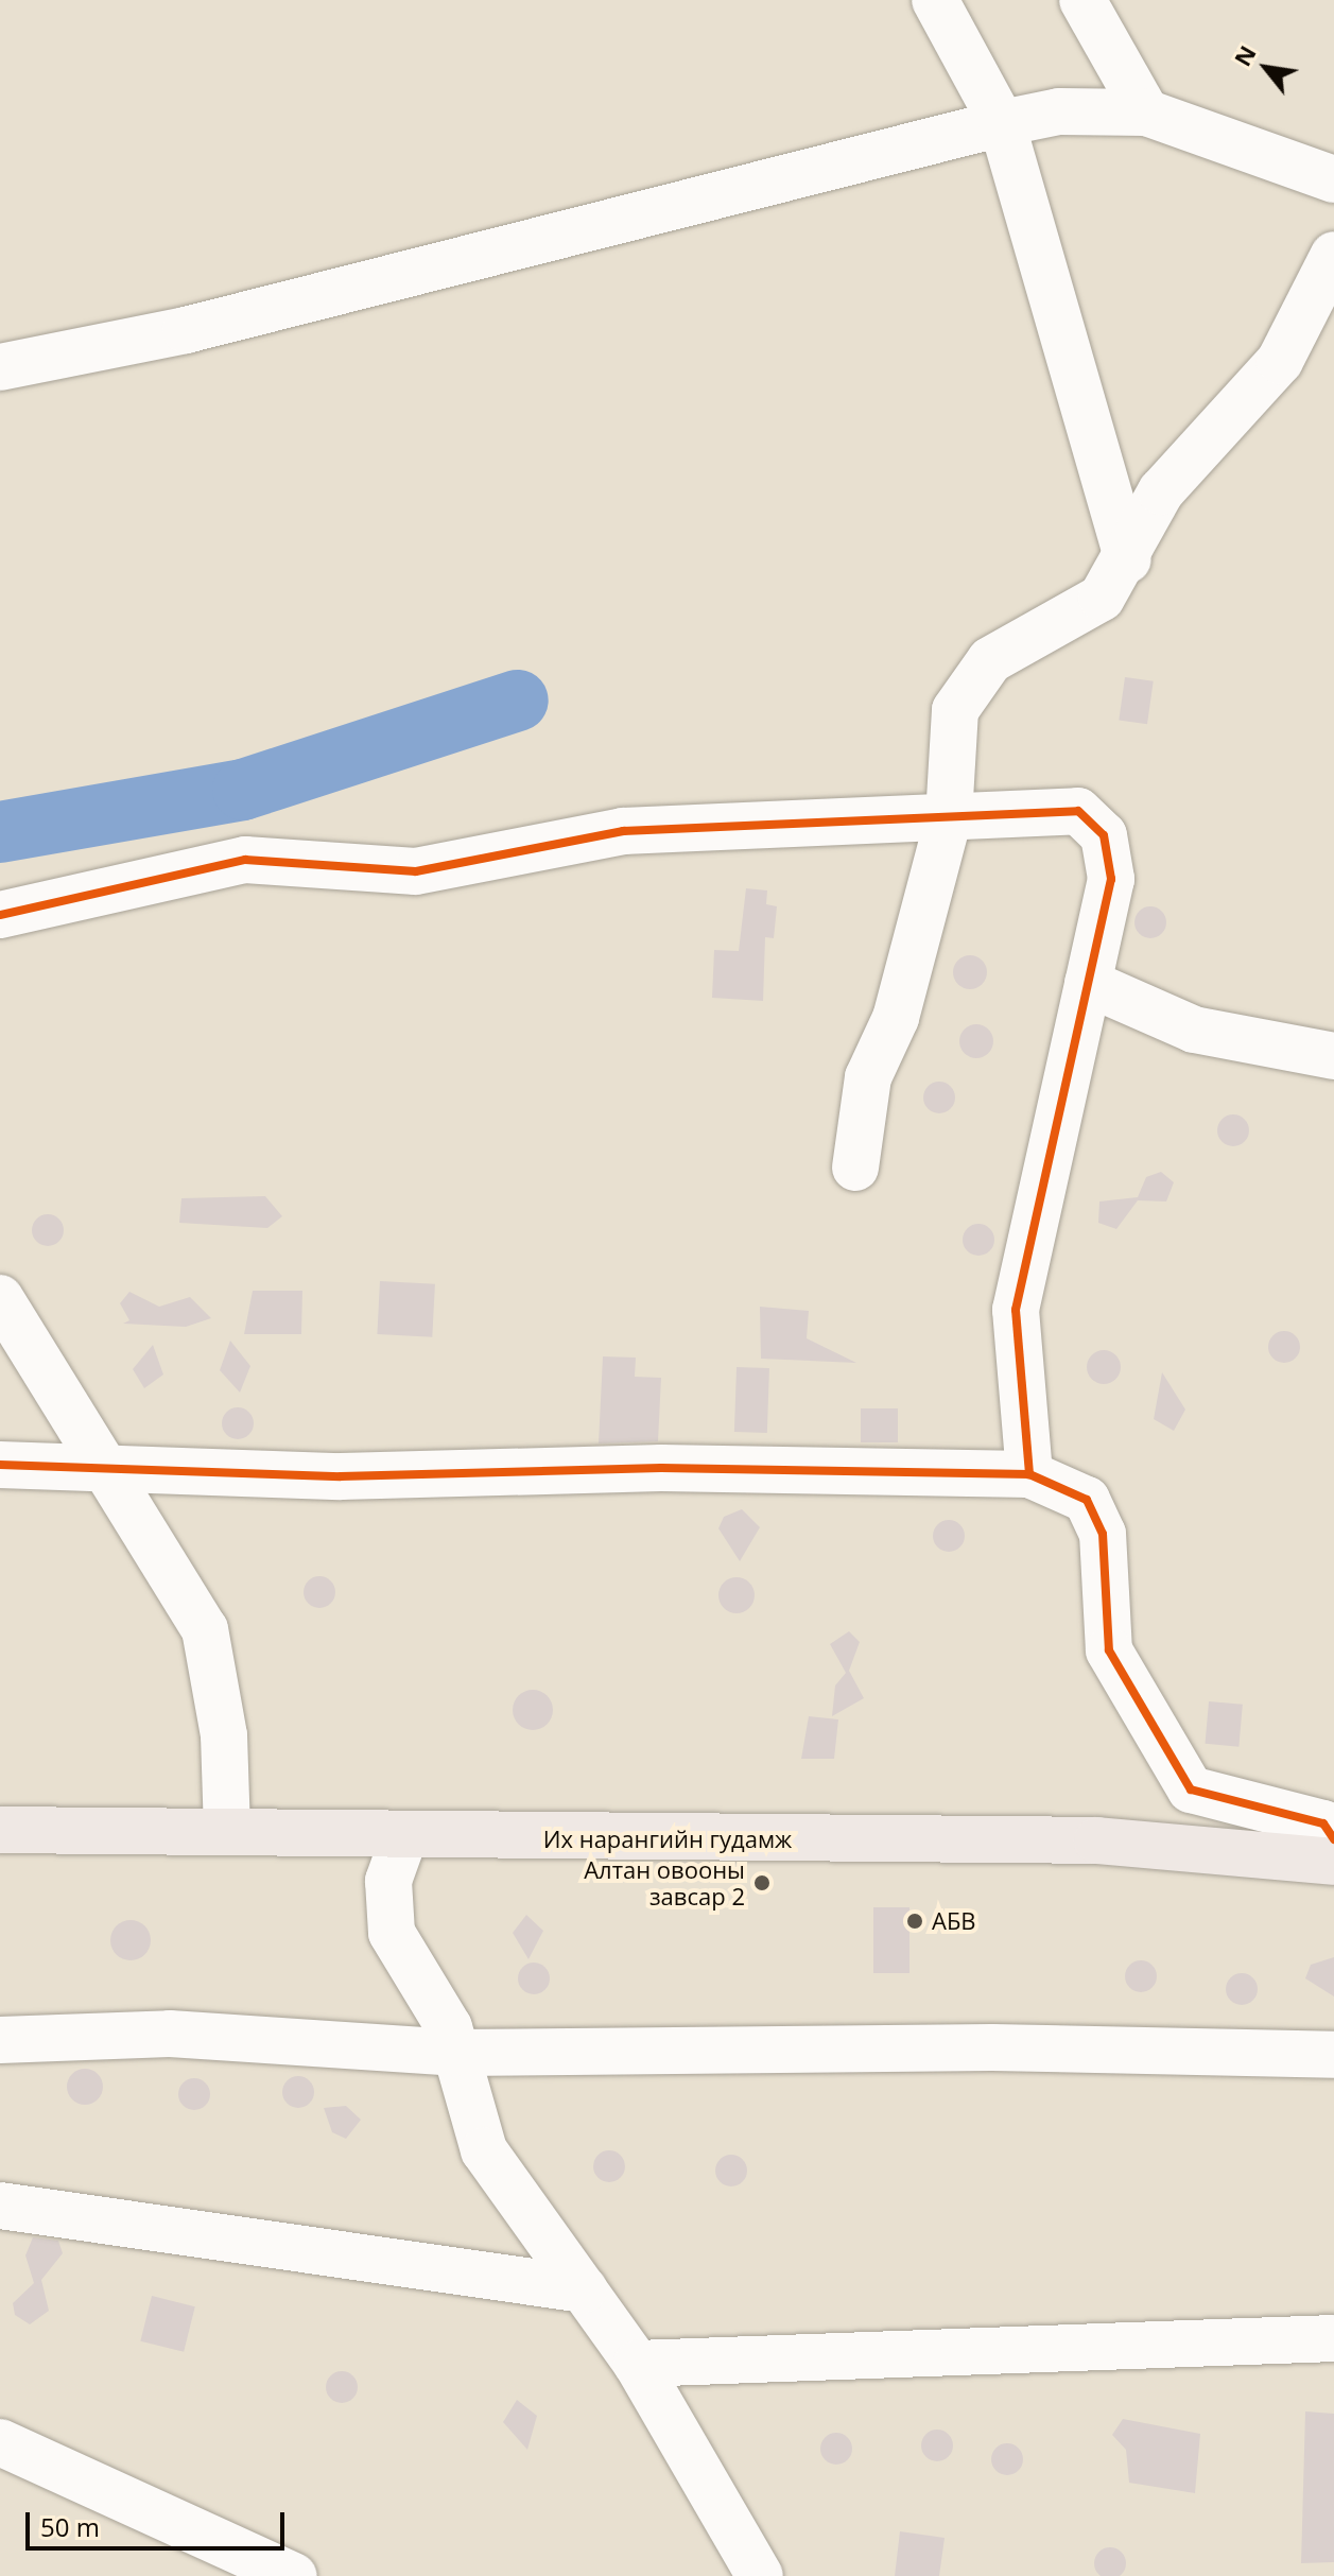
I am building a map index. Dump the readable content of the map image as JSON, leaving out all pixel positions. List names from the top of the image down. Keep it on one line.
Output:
{"streets":{"main road":["Их нарангийн гудамж"]},"places":["Алтан овооны завсар 2","АБВ"],"scale_bar":"50 m","north":"top left"}
